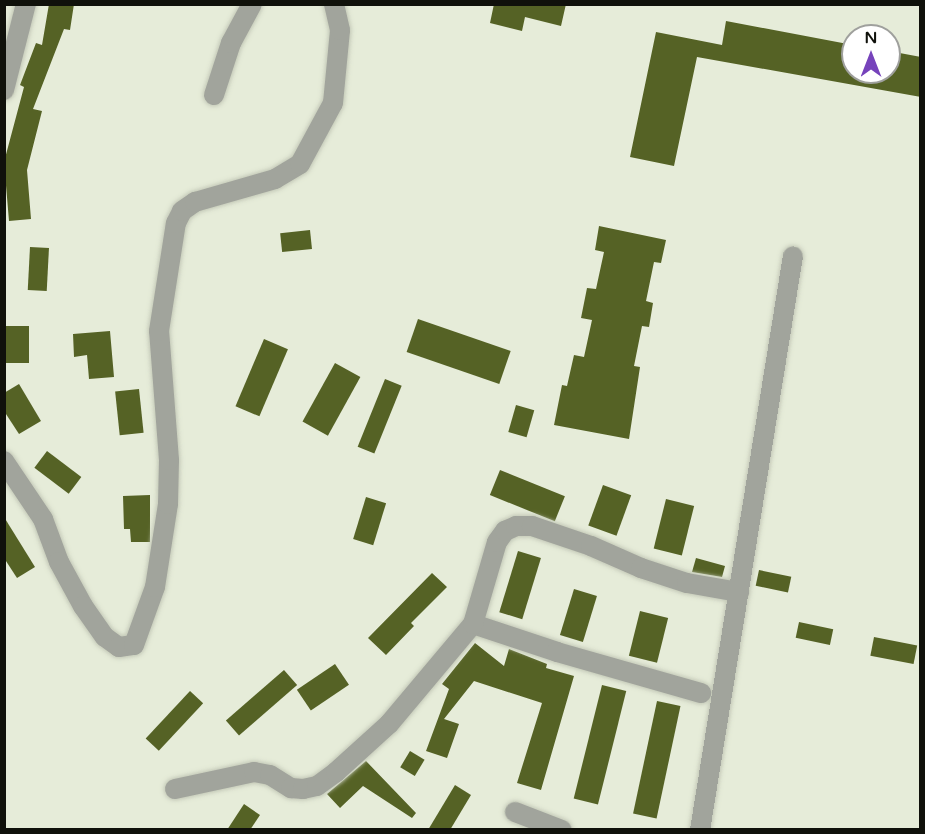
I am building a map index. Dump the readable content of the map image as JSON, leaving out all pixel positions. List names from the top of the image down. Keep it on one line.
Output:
{"north":"top"}
